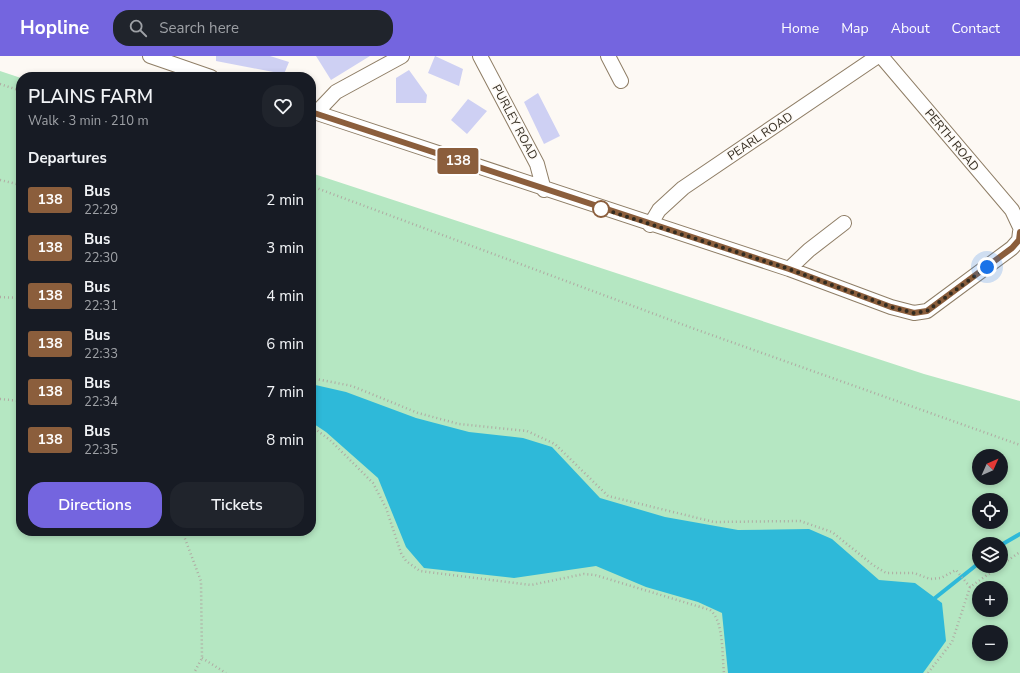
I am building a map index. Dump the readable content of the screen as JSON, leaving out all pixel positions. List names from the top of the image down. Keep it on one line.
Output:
{"streets":{"street":["PURLEY ROAD","PEARL ROAD","PERTH ROAD"]},"lines":["bus line 138"],"north":"top right","page":{"header":"Hopline","search":"Search here","nav":["Home","Map","About","Contact"],"on_map":"138","heading":[["PLAINS FARM","Walk · 3 min · 210 m"],"Departures"],"list":[{"mark":"138","name":"Bus","note":"22:29","value":"2 min"},{"mark":"138","name":"Bus","note":"22:30","value":"3 min"},{"mark":"138","name":"Bus","note":"22:31","value":"4 min"},{"mark":"138","name":"Bus","note":"22:33","value":"6 min"},{"mark":"138","name":"Bus","note":"22:34","value":"7 min"},{"mark":"138","name":"Bus","note":"22:35","value":"8 min"}],"map_buttons":["+","−"],"buttons":["Directions","Tickets"]}}
